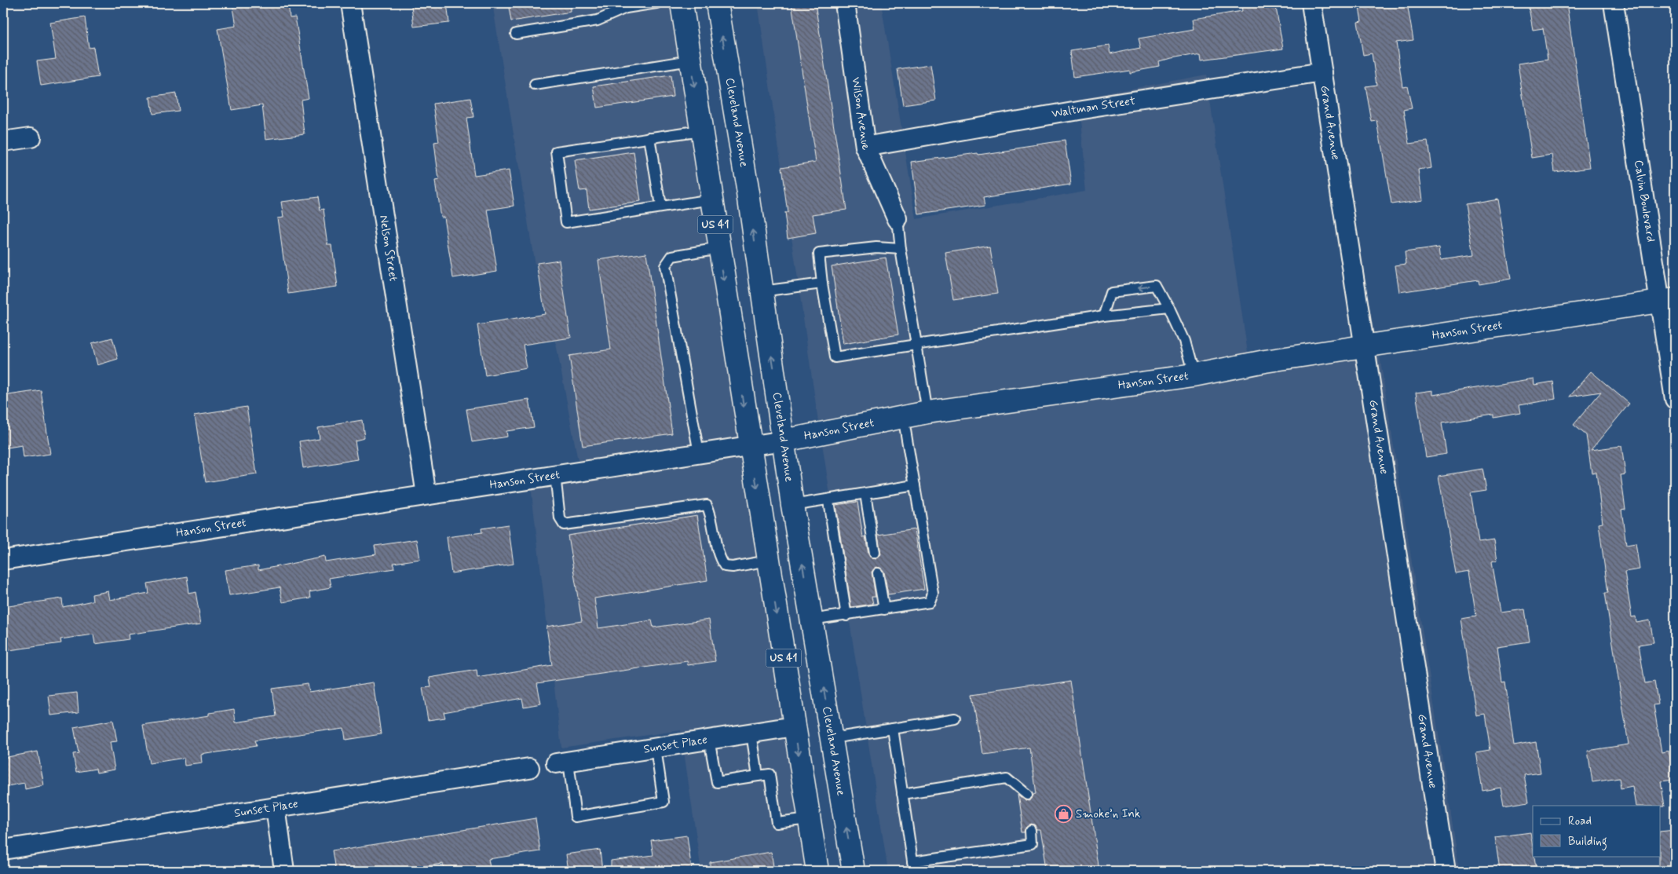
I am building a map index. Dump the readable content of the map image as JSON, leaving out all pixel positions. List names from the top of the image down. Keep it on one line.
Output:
{"streets":{"main road":["Cleveland Avenue","US 41","Hanson Street"],"street":["Waltman Street","Wilson Avenue","Grand Avenue","Calvin Boulevard","Nelson Street","Sunset Place"]},"crossings":[["Waltman Street","Wilson Avenue"],["Waltman Street","Grand Avenue"],["Cleveland Avenue","Hanson Street"],["Grand Avenue","Hanson Street"],["Calvin Boulevard","Hanson Street"],["US 41","Hanson Street"],["US 41","Sunset Place"],["Nelson Street","Hanson Street"]],"places":{"shop":["Smoke’n Ink"]},"legend":["Road","Building"]}
